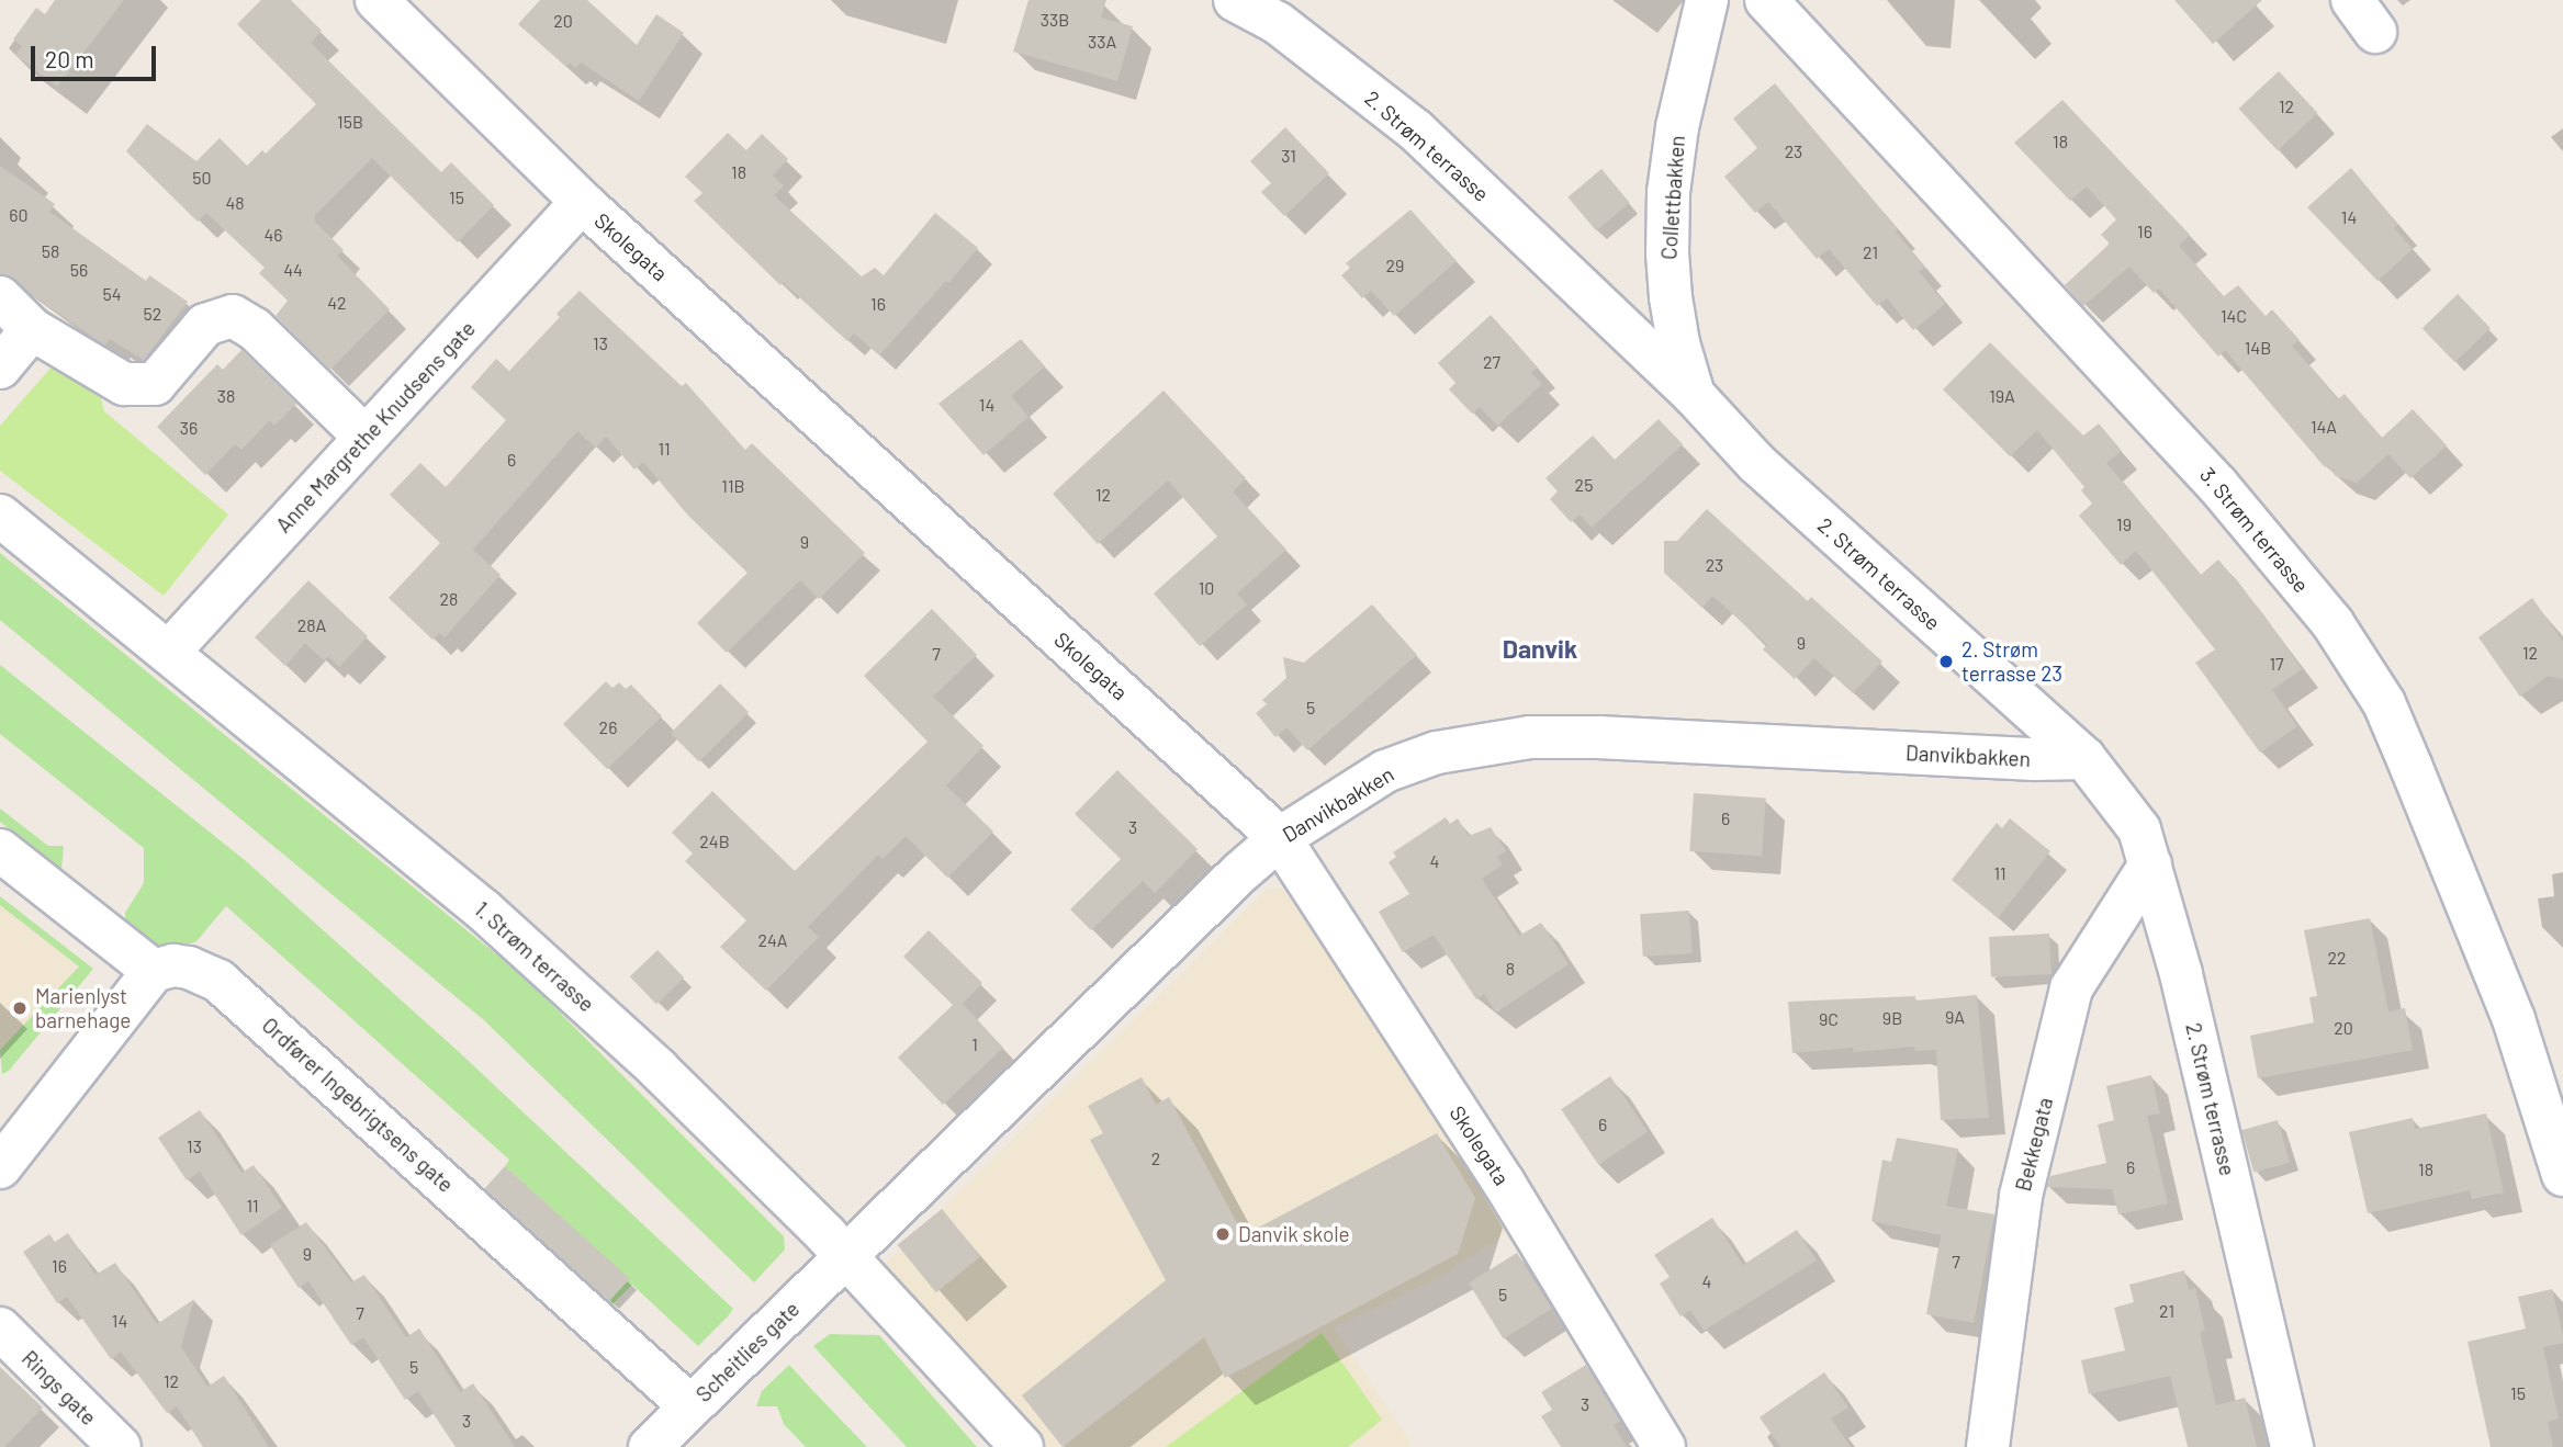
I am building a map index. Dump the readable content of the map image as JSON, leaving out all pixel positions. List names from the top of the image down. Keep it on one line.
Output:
{"streets":{"street":["2. Strøm terrasse","Collettbakken","Skolegata","Anne Margrethe Knudsens gate","3. Strøm terrasse","Danvikbakken","1. Strøm terrasse","Ordfører Ingebrigtsens gate","Bekkegata","Scheitlies gate","Rings gate"]},"crossings":[["2. Strøm terrasse","Collettbakken"],["2. Strøm terrasse","Danvikbakken"],["2. Strøm terrasse","Bekkegata"],["Skolegata","Anne Margrethe Knudsens gate"],["Skolegata","Danvikbakken"],["Anne Margrethe Knudsens gate","1. Strøm terrasse"],["Danvikbakken","1. Strøm terrasse"],["Danvikbakken","Scheitlies gate"],["1. Strøm terrasse","Scheitlies gate"],["Ordfører Ingebrigtsens gate","Scheitlies gate"]],"districts":["Danvik"],"places":["2. Strøm terrasse 23","Marienlyst barnehage","Danvik skole"],"house_numbers":["33B","20","33A","12","15B","18","23","31","18","50","15","48","60","14","16","46","58","21","29","56","44","54","42","16","52","14C","13","14B","27","38","19A","14","14A","36","11","6","25","11B","12","19","9","23","10","28","28A","9","12","7","17","5","26","6","3","24B","4","11","24A","22","8","9A","9B","9C","20","1","6","13","2","6","18","11","9","7","16","4","5","21","7","14","5","12","15","3","3"],"scale_bar":"20 m"}
